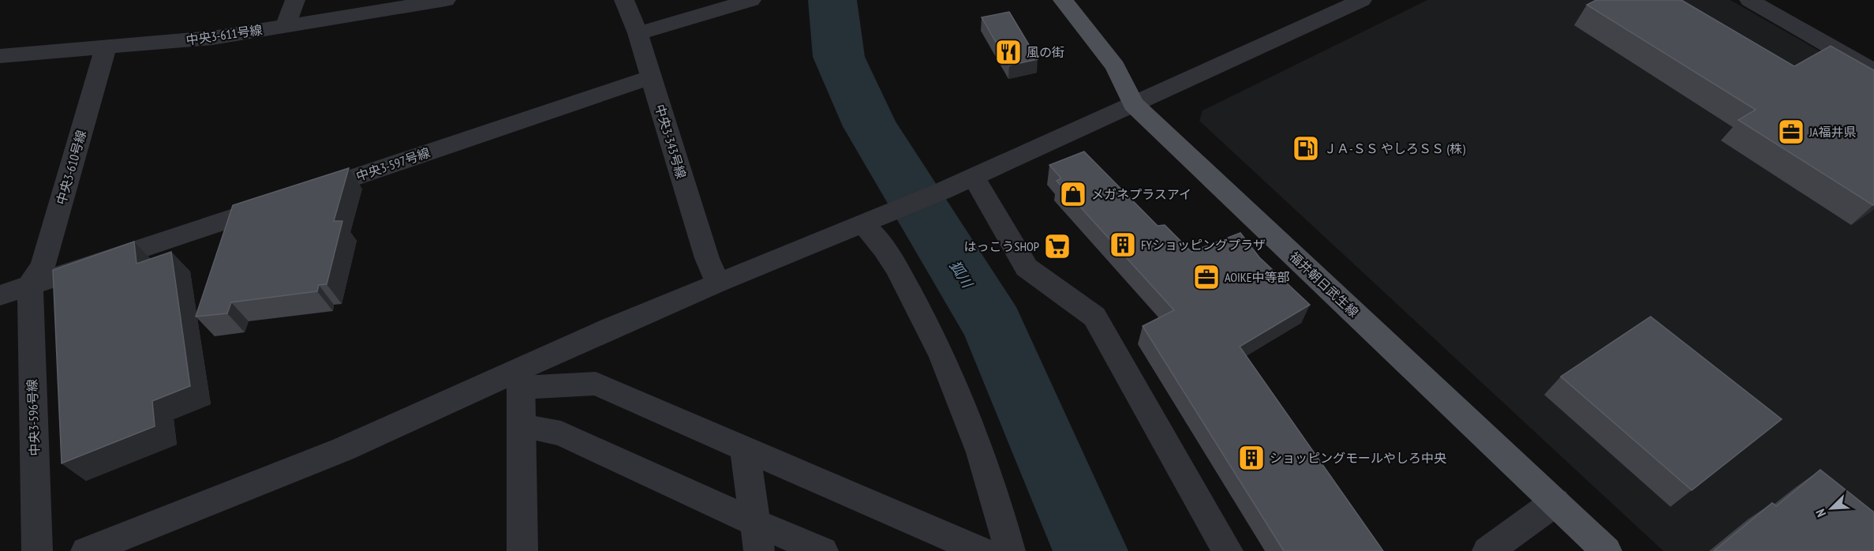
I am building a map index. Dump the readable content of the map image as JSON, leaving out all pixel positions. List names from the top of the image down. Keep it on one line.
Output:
{"streets":{"main road":["福井朝日武生線"],"street":["中央3-611号線","中央3-343号線","中央3-597号線","中央3-610号線","中央3-596号線"]},"crossings":[["中央3-611号線","中央3-610号線"],["中央3-343号線","中央3-597号線"],["中央3-597号線","中央3-610号線"],["中央3-597号線","中央3-596号線"],["中央3-610号線","中央3-596号線"]],"water":["狐川"],"places":{"restaurant":["風の街"],"office":["JA福井県","AOIKE中等部"],"fuel station":["ＪＡ-ＳＳ やしろＳＳ (株)"],"shop":["メガネプラスアイ"],"building":["FYショッピングプラザ","ショッピングモールやしろ中央"],"supermarket":["はっこうSHOP"]},"north":"bottom left"}
